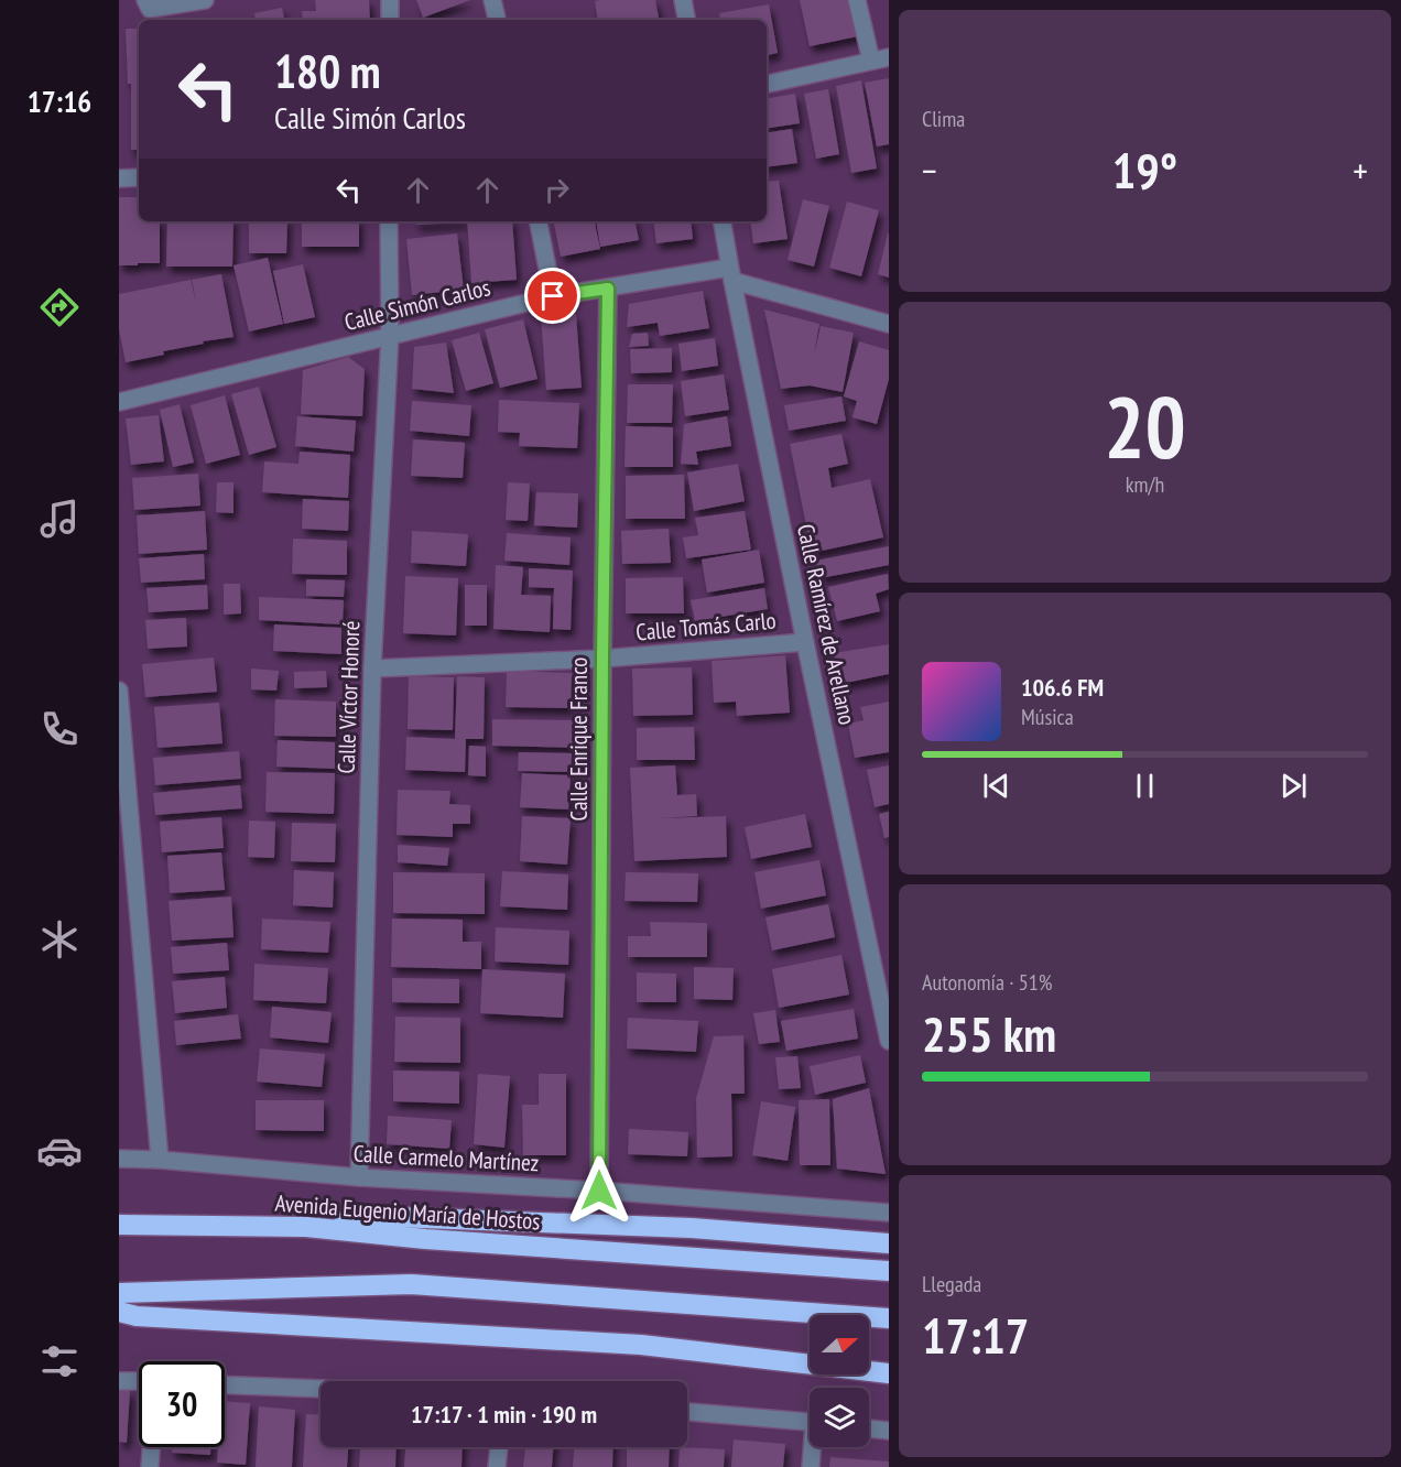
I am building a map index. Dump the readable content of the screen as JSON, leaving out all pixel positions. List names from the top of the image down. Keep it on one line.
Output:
{"streets":{"highway":["Avenida Eugenio María de Hostos"],"street":["Calle Simón Carlos","Calle Ramírez de Arellano","Calle Tomás Carlo","Calle Víctor Honoré","Calle Enrique Franco","Calle Carmelo Martínez"]},"crossings":[["Calle Simón Carlos","Calle Ramírez de Arellano"],["Calle Simón Carlos","Calle Víctor Honoré"],["Calle Simón Carlos","Calle Enrique Franco"],["Calle Ramírez de Arellano","Calle Tomás Carlo"],["Calle Tomás Carlo","Calle Víctor Honoré"],["Calle Tomás Carlo","Calle Enrique Franco"],["Calle Víctor Honoré","Calle Carmelo Martínez"],["Calle Enrique Franco","Calle Carmelo Martínez"]],"north":"right","page":{"tabs":"17:16","tile":["Clima",["20","km/h"],["Autonomía · 51%","255 km"],["Llegada","17:17"]],"turn":["180 m","Calle Simón Carlos"],"heat":["−","19°","+"],"song":["106.6 FM","Música"],"limit":"30","trip":"17:17 · 1 min · 190 m"}}
